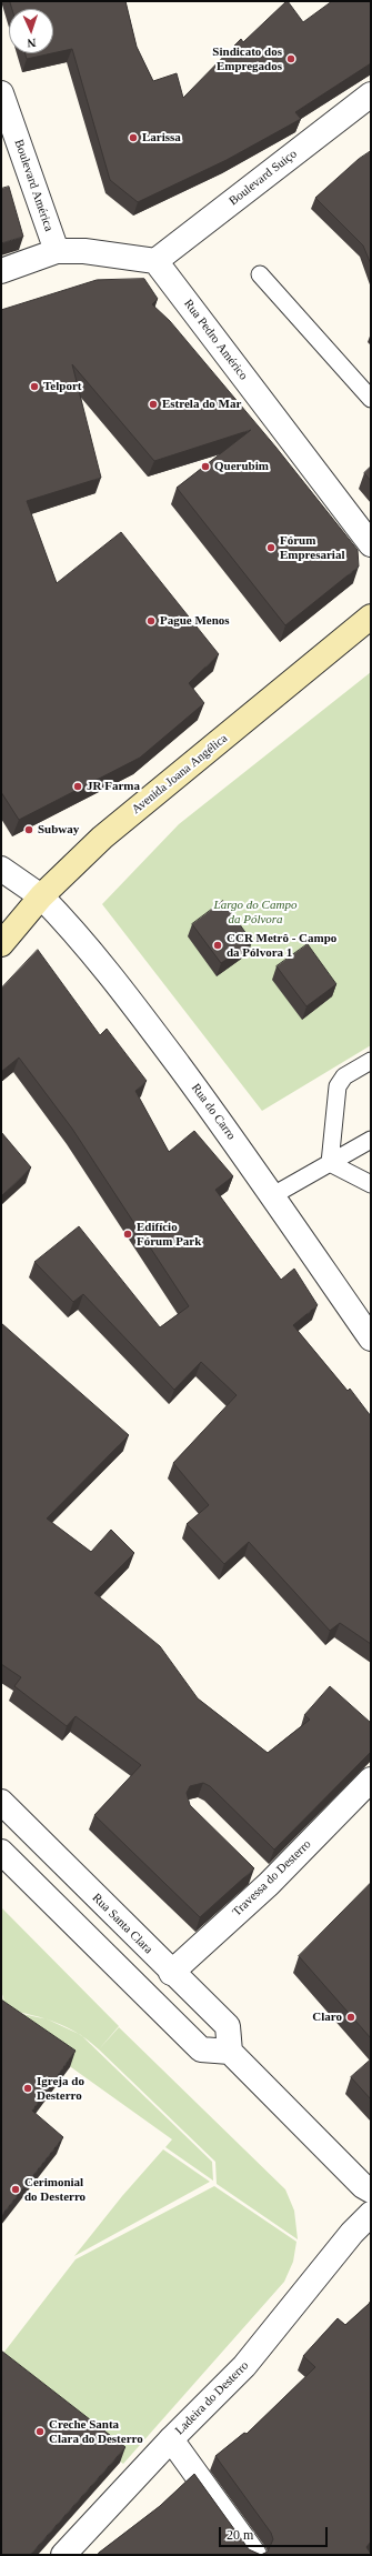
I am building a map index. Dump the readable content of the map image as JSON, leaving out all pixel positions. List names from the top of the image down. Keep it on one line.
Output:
{"streets":{"main road":["Avenida Joana Angélica"],"street":["Boulevard Suiço","Boulevard América","Rua Pedro Américo","Rua do Carro","Travessa do Desterro","Rua Santa Clara","Ladeira do Desterro"]},"crossings":[["Boulevard Suiço","Rua Pedro Américo"],["Avenida Joana Angélica","Rua do Carro"],["Travessa do Desterro","Rua Santa Clara"]],"parks":["Largo do Campo da Pólvora"],"places":["Sindicato dos Empregados","Larissa","Telport","Estrela do Mar","Querubim","Fórum Empresarial","Pague Menos","JR Farma","Subway","CCR Metrô - Campo da Pólvora 1","Edifício Fórum Park","Claro","Igreja do Desterro","Cerimonial do Desterro","Creche Santa Clara do Desterro"],"scale_bar":"20 m","north":"bottom"}
